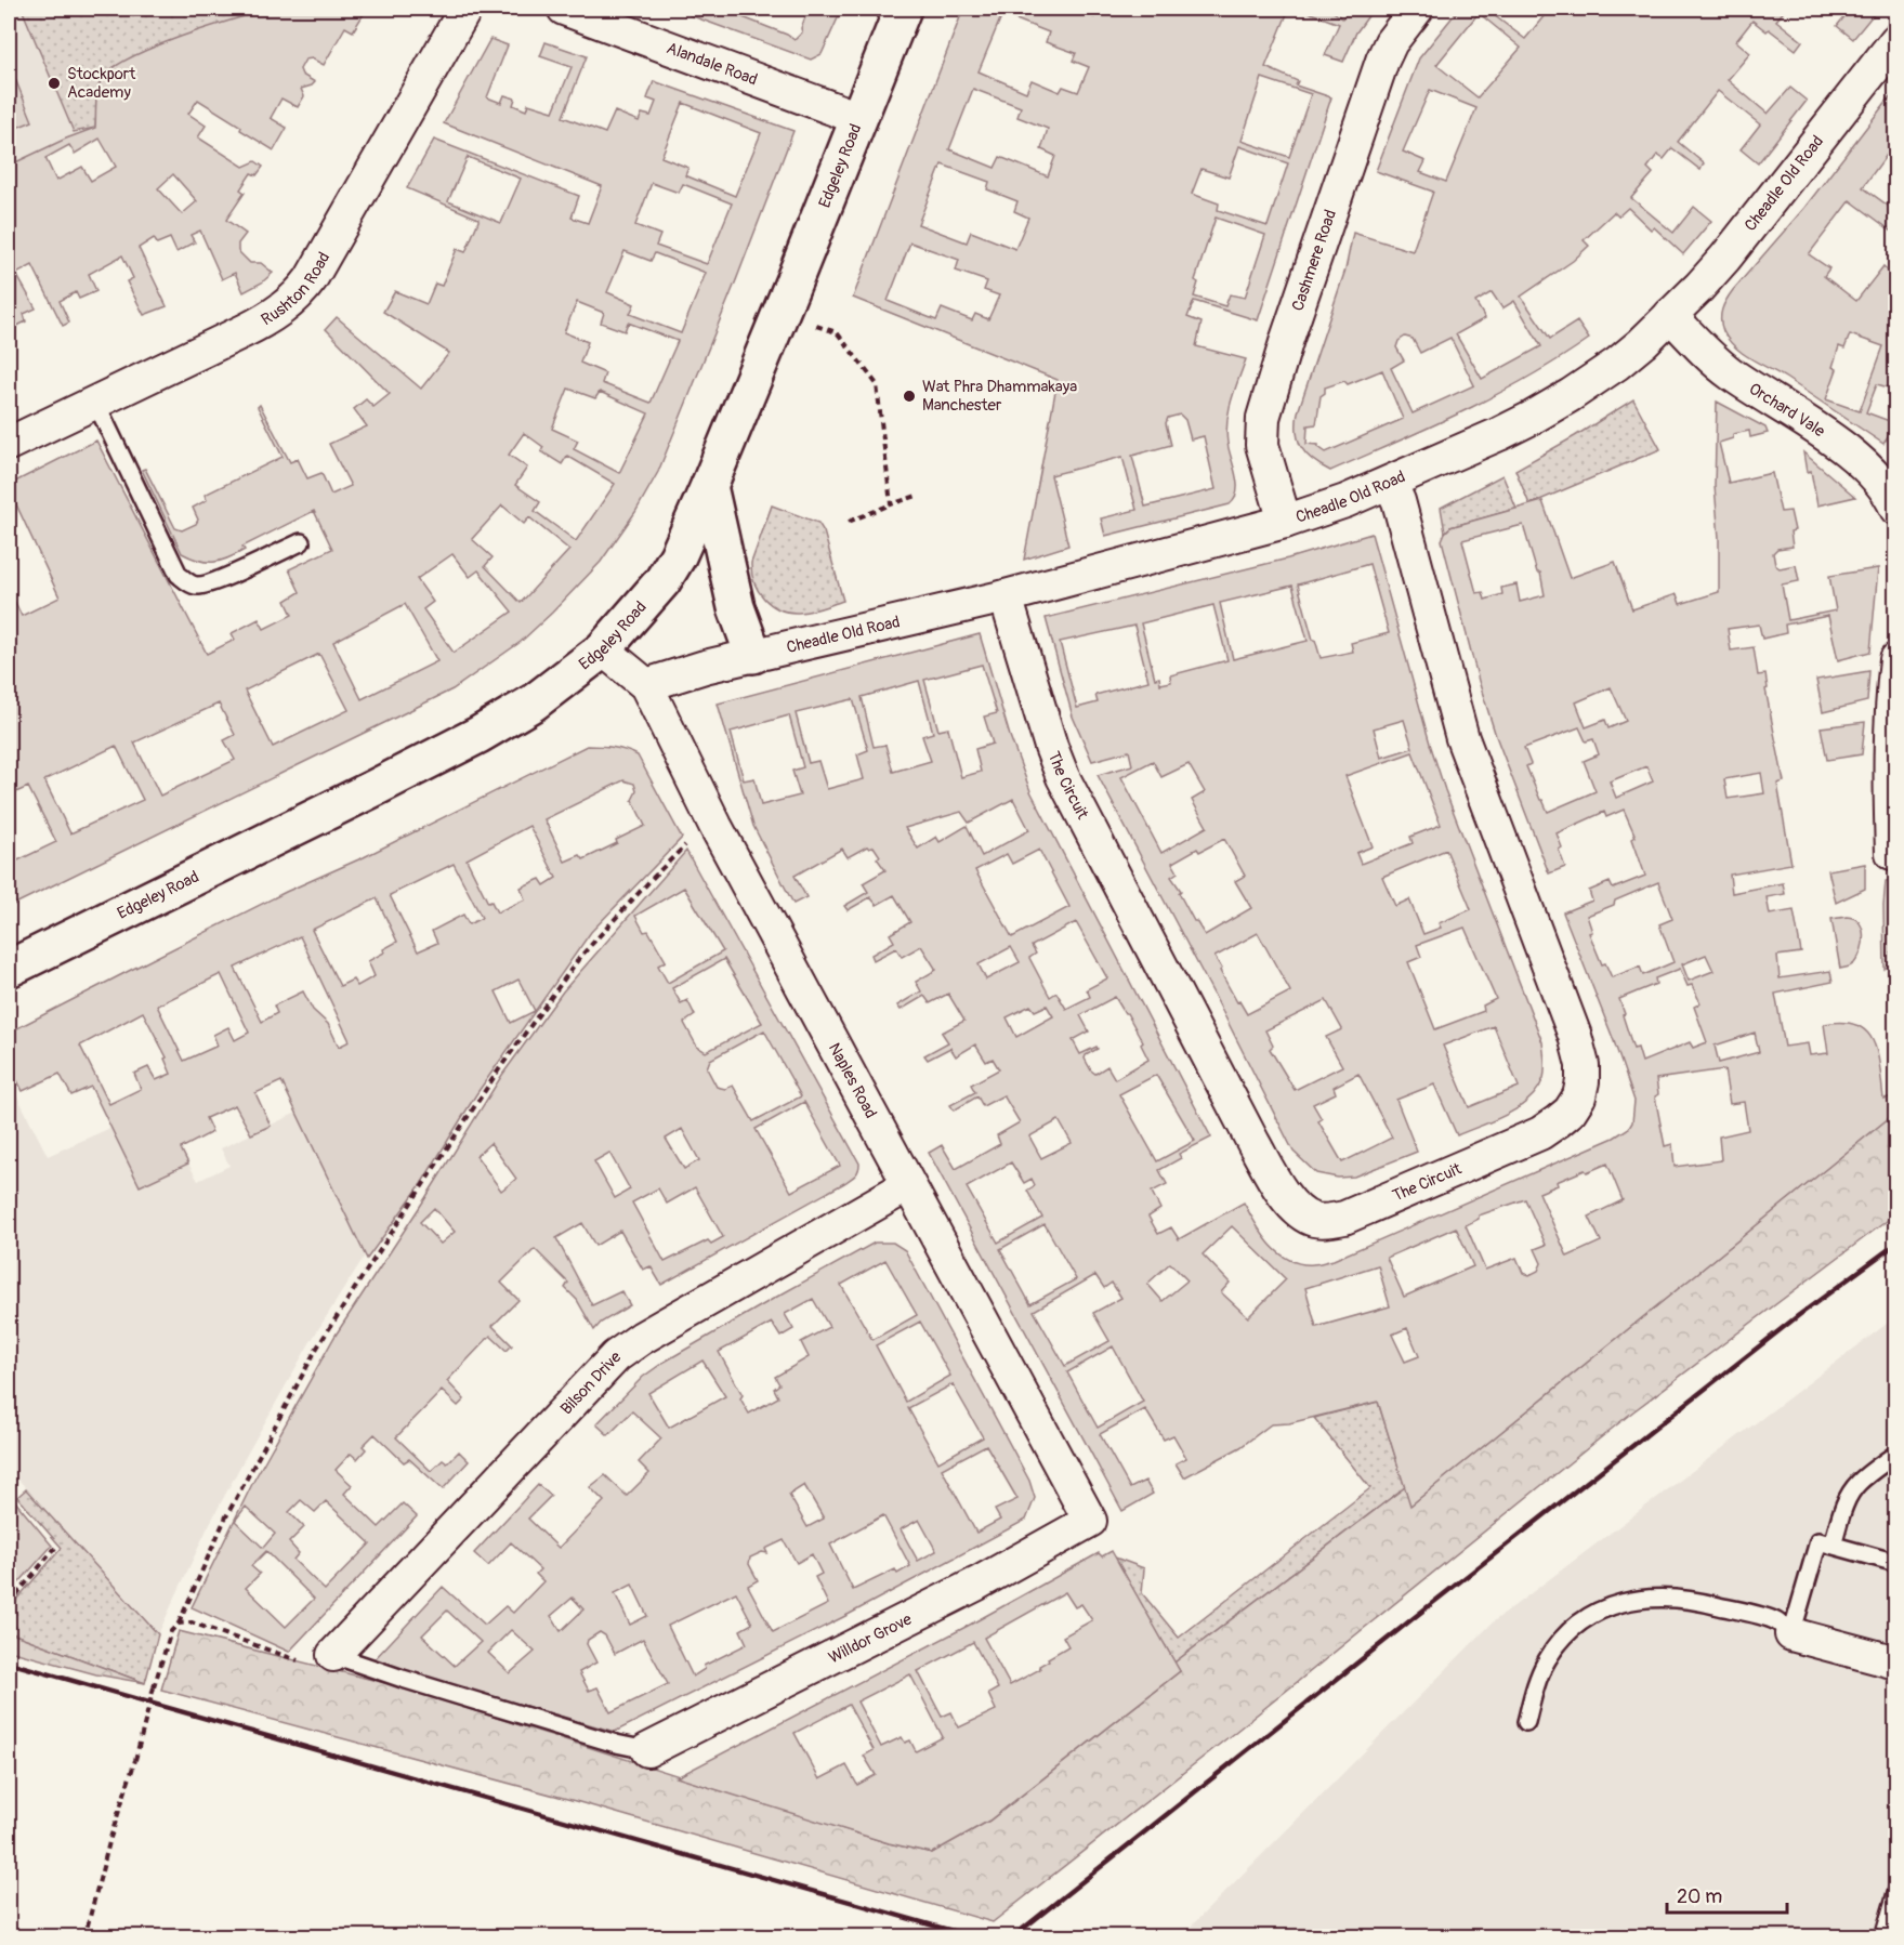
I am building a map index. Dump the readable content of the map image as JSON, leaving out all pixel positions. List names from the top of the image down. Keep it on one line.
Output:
{"streets":{"main road":["Edgeley Road"],"street":["Alandale Road","Cheadle Old Road","Cashmere Road","Rushton Road","Orchard Vale","The Circuit","Naples Road","Bilson Drive","Willdor Grove"]},"crossings":[["Alandale Road","Edgeley Road"],["Edgeley Road","Naples Road"],["Cheadle Old Road","Cashmere Road"],["Cheadle Old Road","Orchard Vale"],["Cheadle Old Road","The Circuit"],["Cheadle Old Road","Naples Road"],["Naples Road","Bilson Drive"],["Naples Road","Willdor Grove"]],"places":["Stockport Academy","Wat Phra Dhammakaya Manchester"],"scale_bar":"20 m"}
